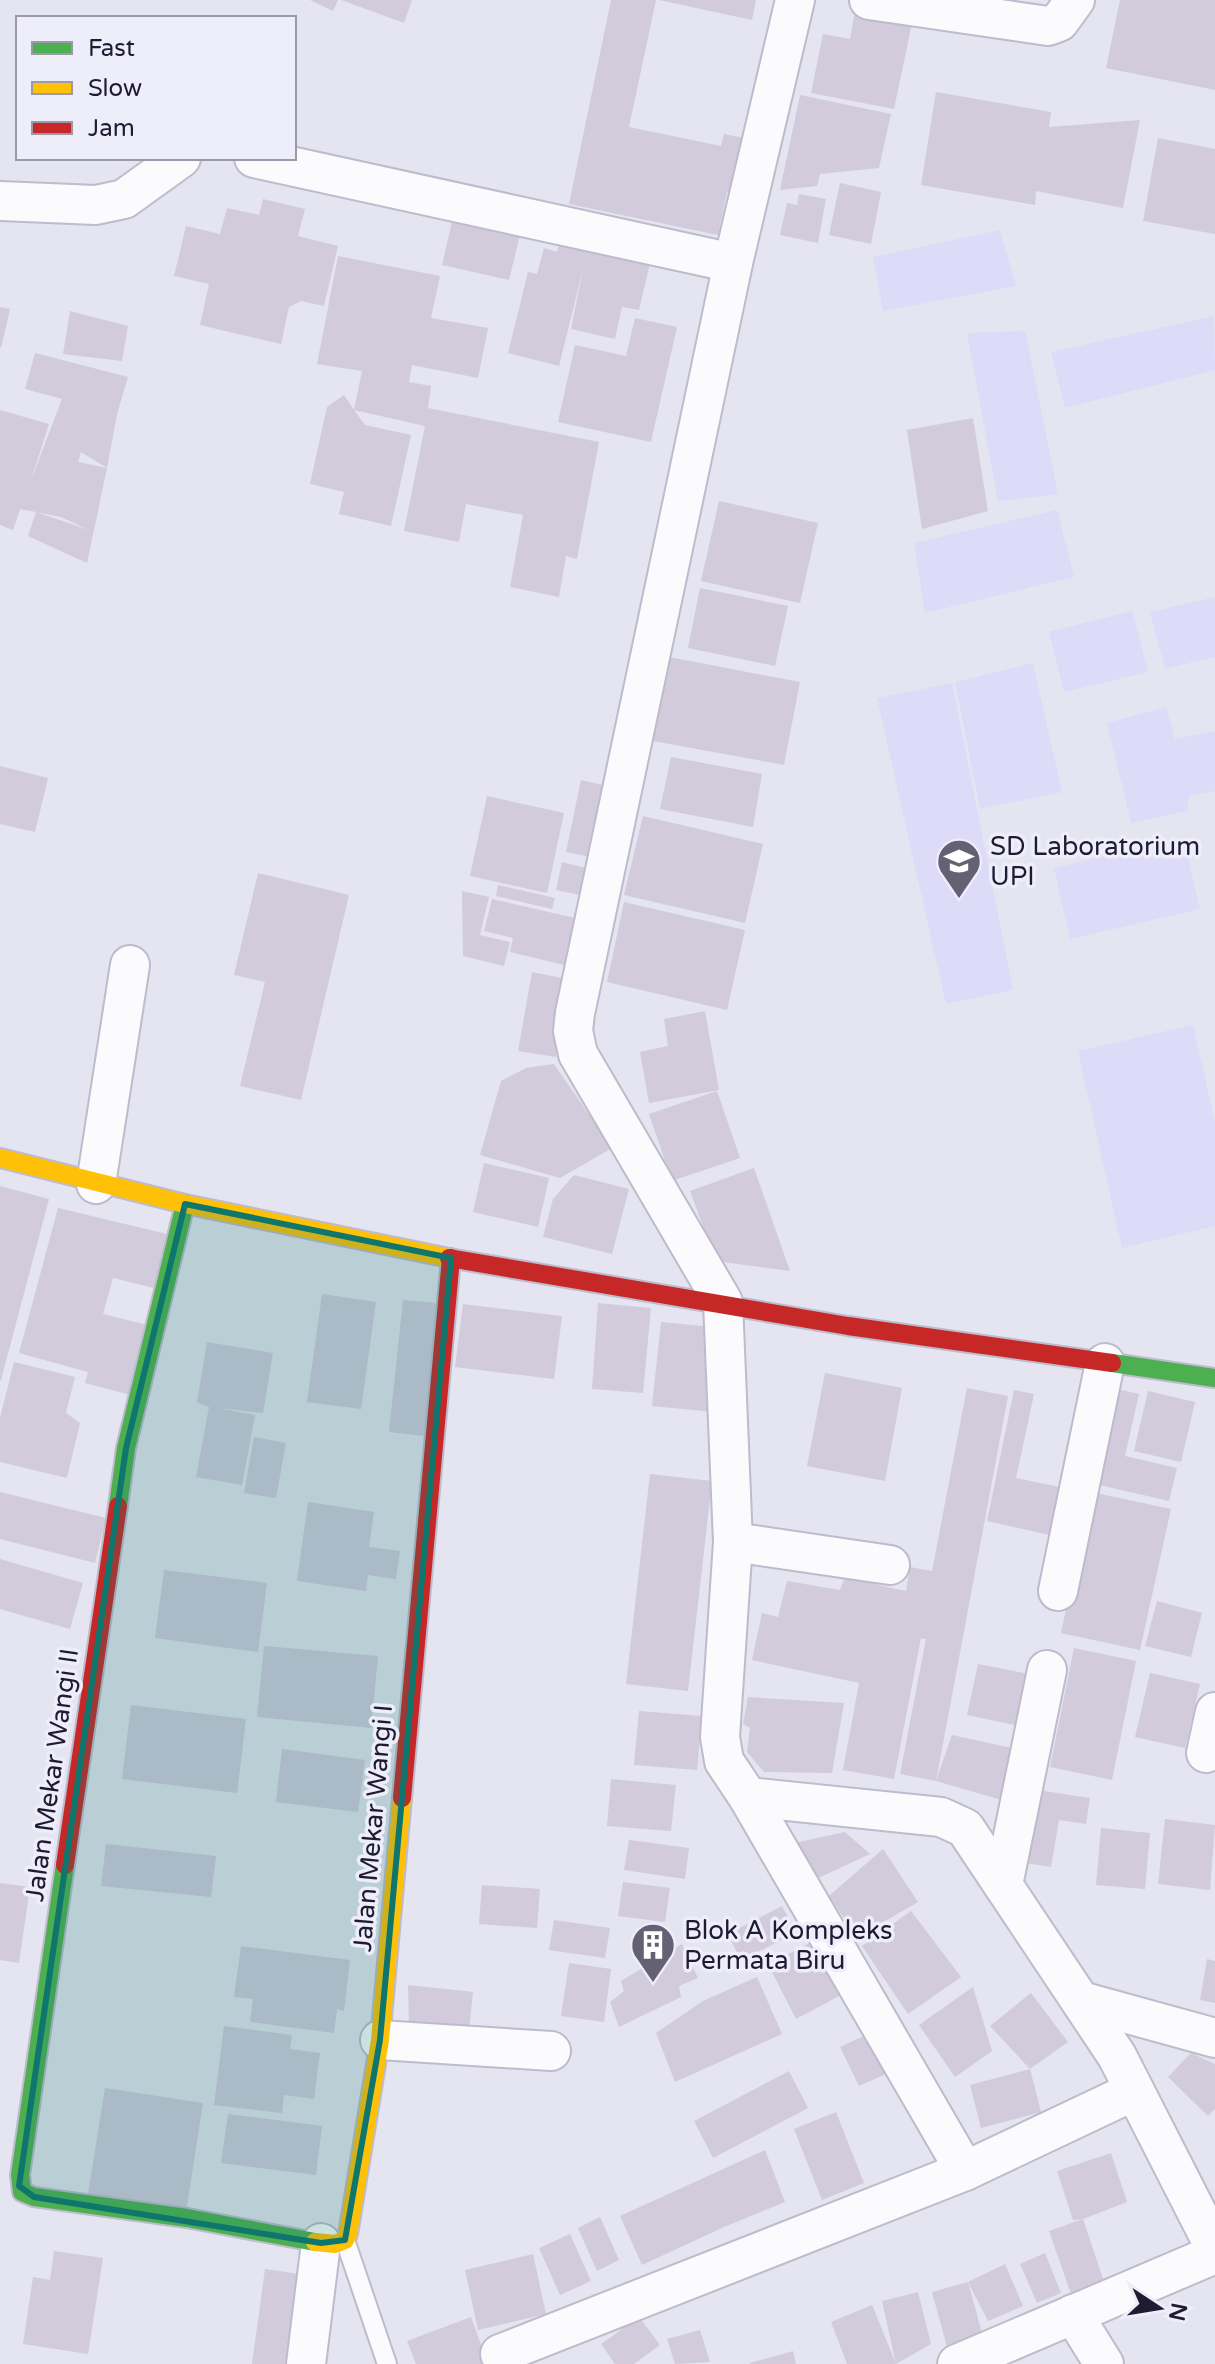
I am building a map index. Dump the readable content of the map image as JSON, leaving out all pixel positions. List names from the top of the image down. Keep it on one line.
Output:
{"streets":{"street":["Jalan Mekar Wangi II","Jalan Mekar Wangi I"]},"crossings":[["Jalan Mekar Wangi II","Jalan Mekar Wangi I"]],"places":{"school or university":["SD Laboratorium UPI"],"building":["Blok A Kompleks Permata Biru"]},"legend":["Fast","Slow","Jam"],"north":"right"}
